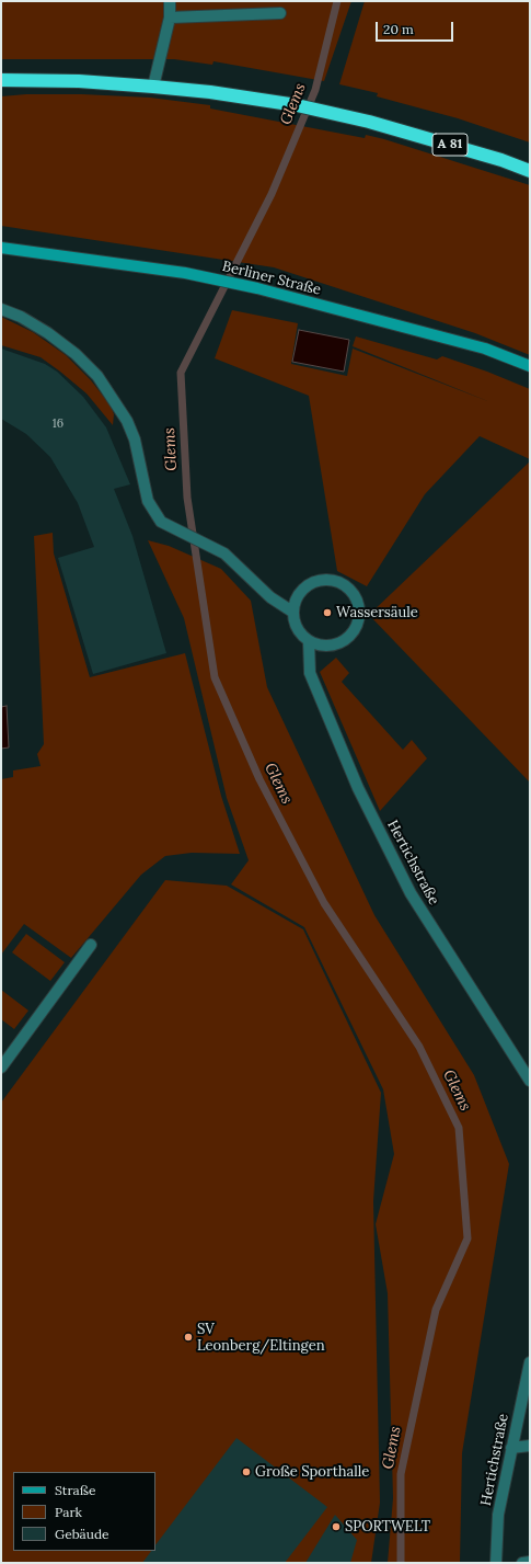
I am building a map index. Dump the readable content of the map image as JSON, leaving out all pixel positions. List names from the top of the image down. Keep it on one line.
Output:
{"streets":{"highway":["A 81"],"main road":["Berliner Straße"],"lane":["Hertichstraße"]},"water":["Glems"],"places":["Wassersäule","SV Leonberg/Eltingen","Große Sporthalle","SPORTWELT"],"house_numbers":["16"],"legend":["Straße","Park","Gebäude"],"scale_bar":"20 m"}
